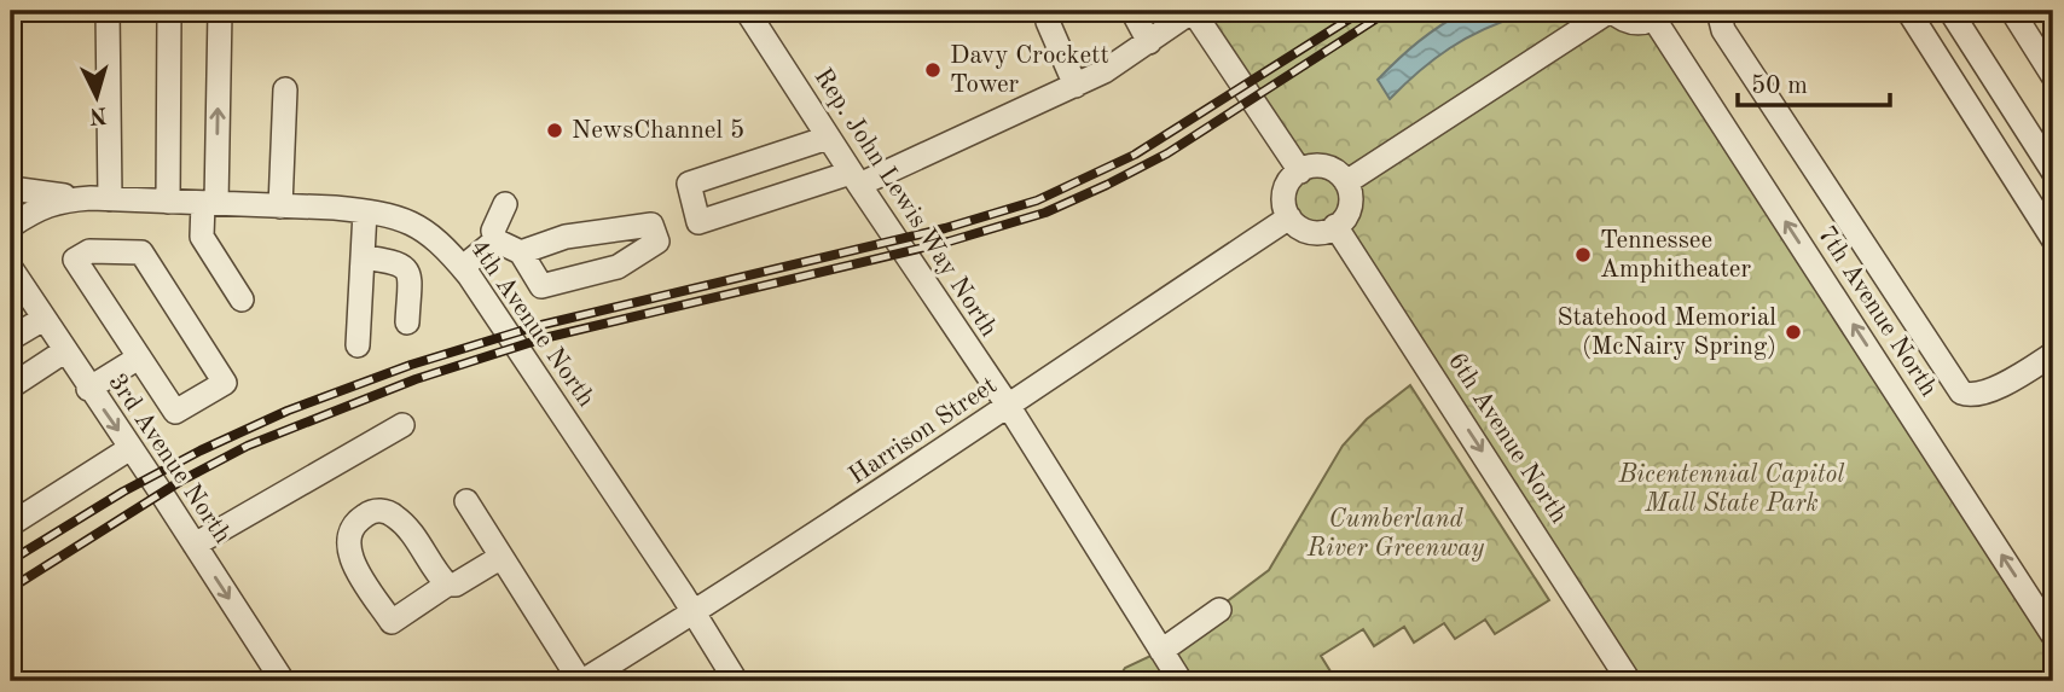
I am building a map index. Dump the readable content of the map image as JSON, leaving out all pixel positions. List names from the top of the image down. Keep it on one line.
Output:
{"streets":{"street":["Rep. John Lewis Way North","7th Avenue North","4th Avenue North","Harrison Street","6th Avenue North","3rd Avenue North"]},"crossings":[["Rep. John Lewis Way North","Harrison Street"],["4th Avenue North","Harrison Street"],["Harrison Street","6th Avenue North"]],"one_way":["7th Avenue North","6th Avenue North","3rd Avenue North"],"parks":["Bicentennial Capitol Mall State Park","Cumberland River Greenway"],"places":["Davy Crockett Tower","NewsChannel 5","Tennessee Amphitheater","Statehood Memorial (McNairy Spring)"],"scale_bar":"50 m","north":"bottom"}
